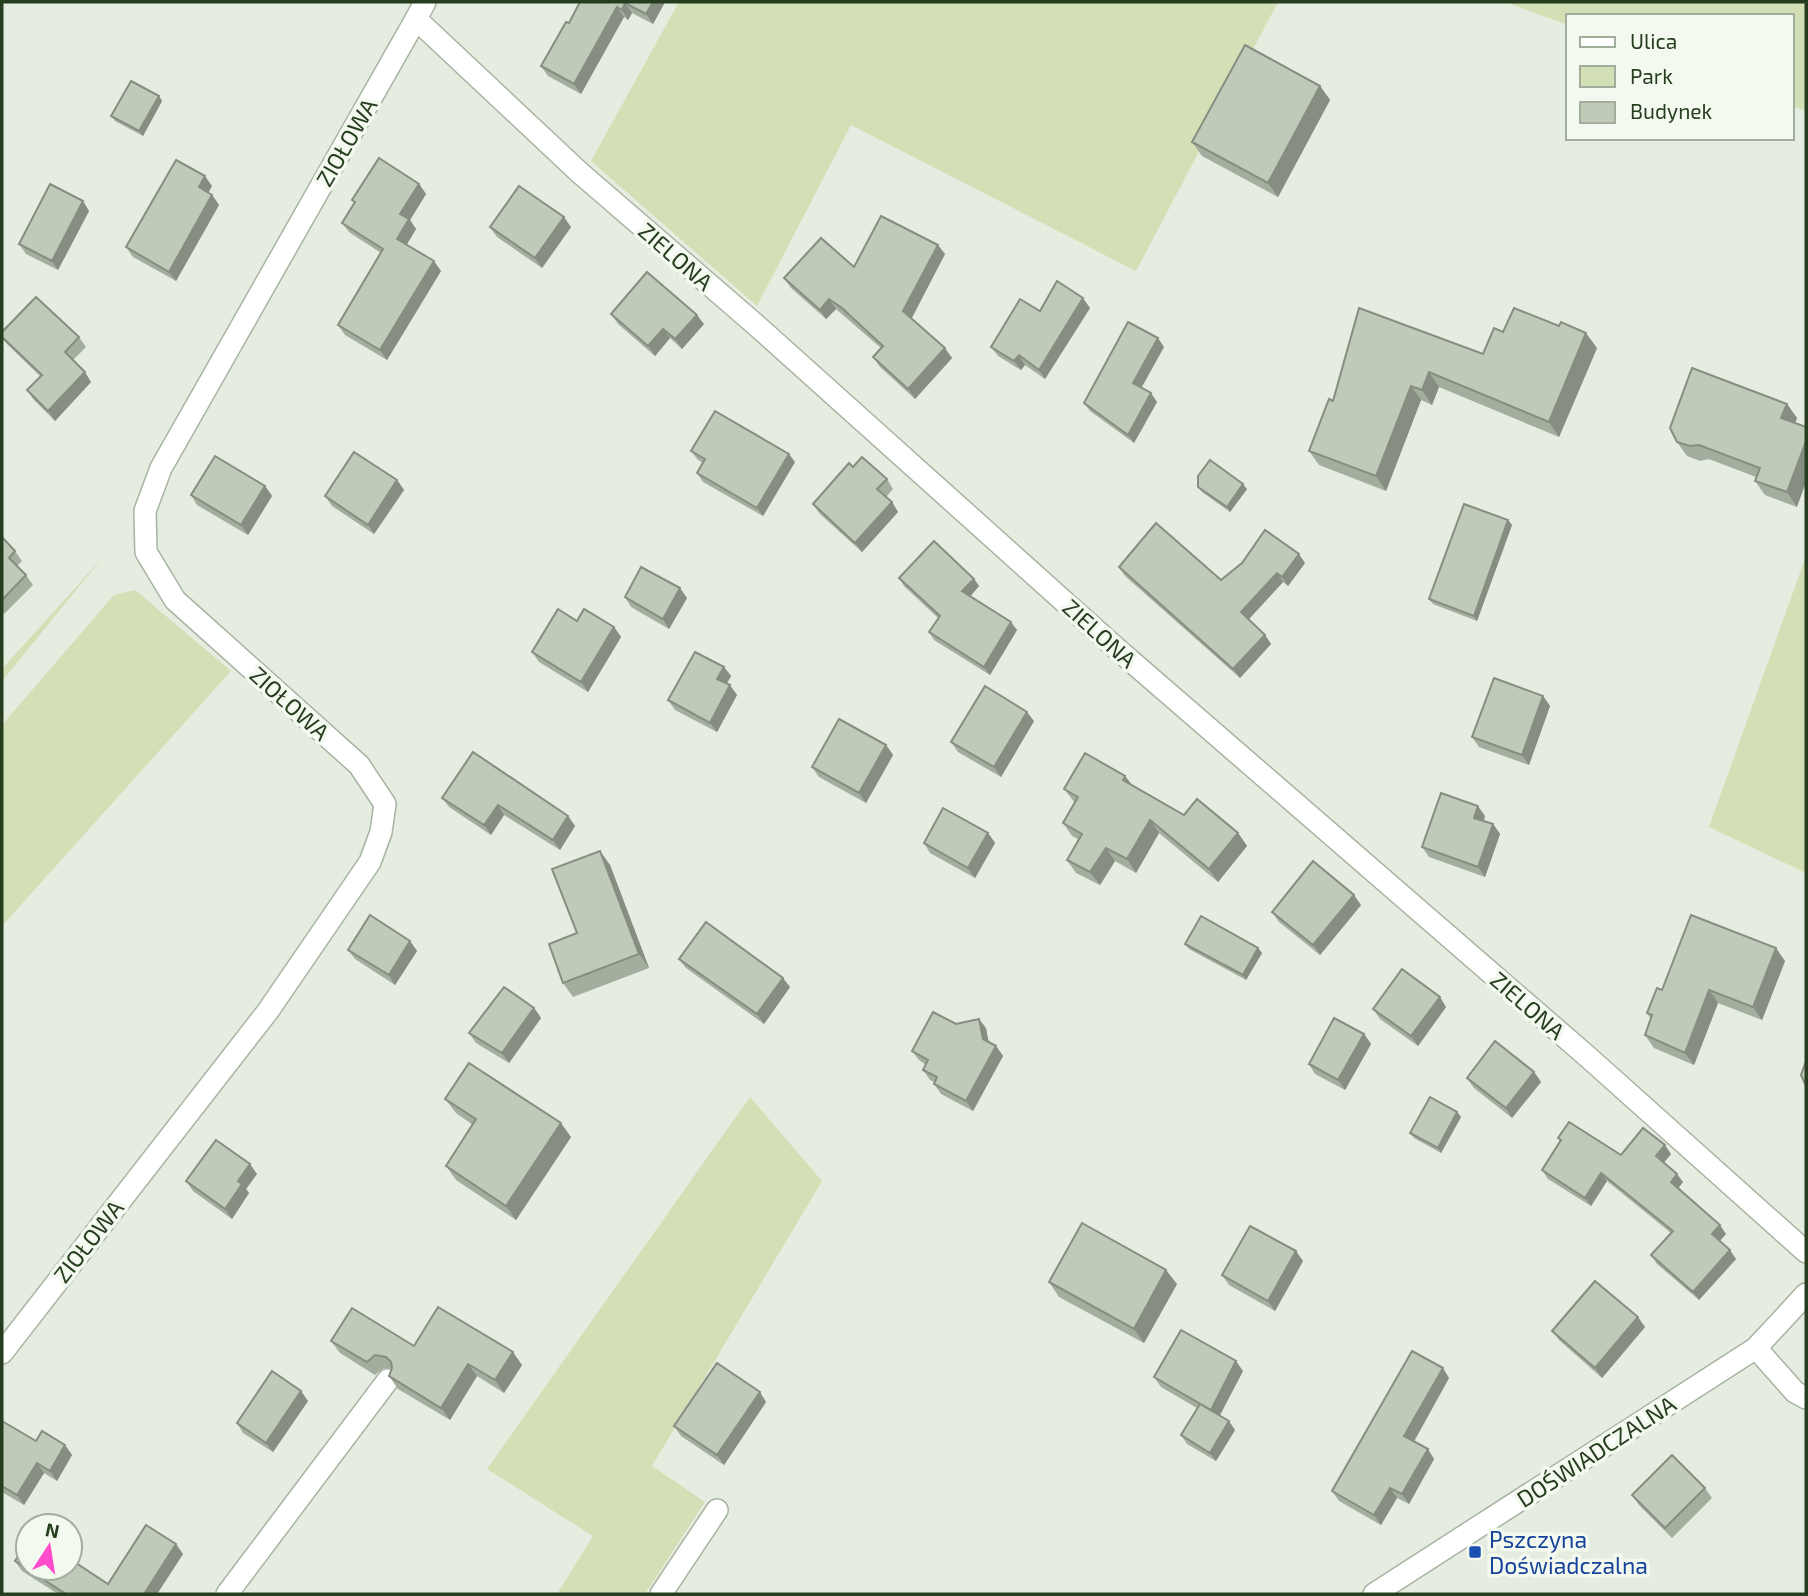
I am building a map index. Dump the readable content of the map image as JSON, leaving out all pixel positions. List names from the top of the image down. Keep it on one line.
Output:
{"streets":{"street":["ZIOŁOWA","ZIELONA","DOŚWIADCZALNA"]},"crossings":[["ZIOŁOWA","ZIELONA"]],"places":{"transit":["Pszczyna Doświadczalna"]},"legend":["Ulica","Park","Budynek"],"north":"top"}
